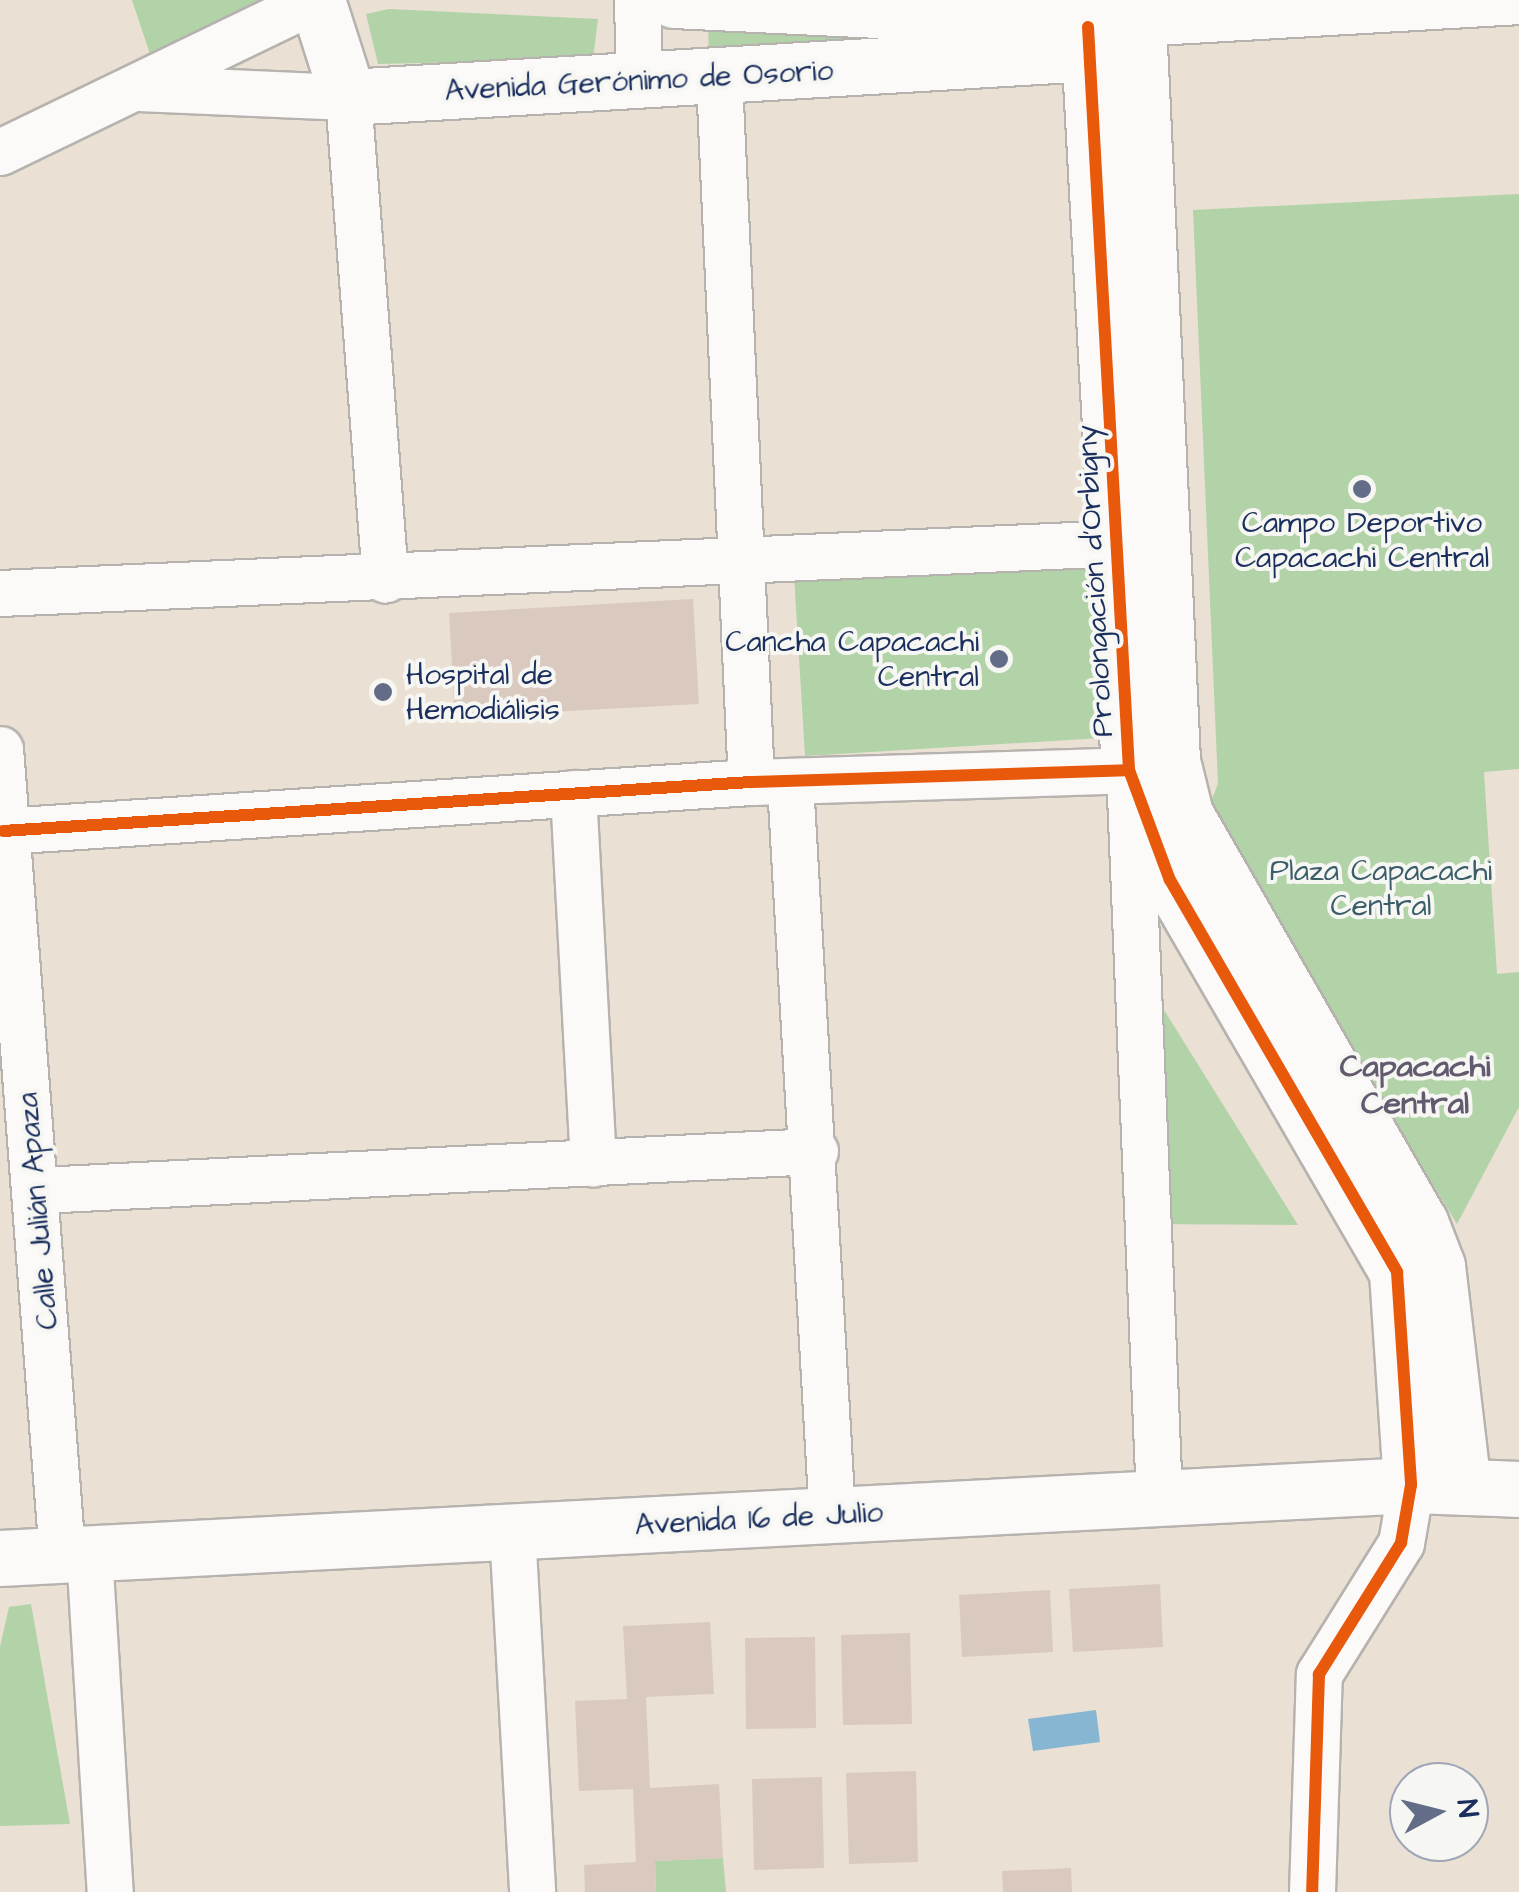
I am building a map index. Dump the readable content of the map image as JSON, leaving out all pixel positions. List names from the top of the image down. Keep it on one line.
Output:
{"streets":{"street":["Avenida Gerónimo de Osorio","Prolongación d'Orbigny","Calle Julián Apaza","Avenida 16 de Julio"]},"crossings":[["Avenida Gerónimo de Osorio","Prolongación d'Orbigny"],["Prolongación d'Orbigny","Avenida 16 de Julio"],["Calle Julián Apaza","Avenida 16 de Julio"]],"districts":["Capacachi Central"],"parks":["Plaza Capacachi Central"],"places":["Campo Deportivo Capacachi Central","Cancha Capacachi Central","Hospital de Hemodiálisis"],"north":"right"}
